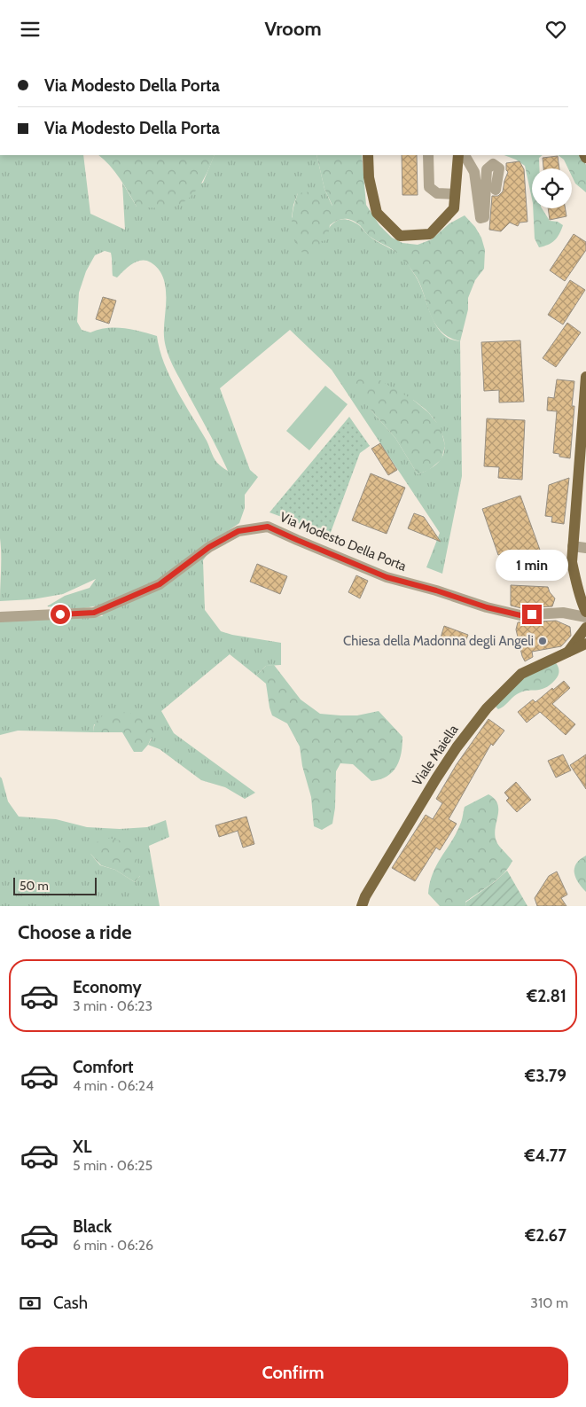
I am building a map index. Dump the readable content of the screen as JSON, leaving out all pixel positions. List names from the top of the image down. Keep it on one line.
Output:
{"streets":{"main road":["Viale Maiella"],"street":["Via Modesto Della Porta"]},"places":["Chiesa della Madonna degli Angeli"],"scale_bar":"50 m","page":{"header":"Vroom","banner":["Via Modesto Della Porta","Via Modesto Della Porta"],"bubble":"1 min","scale":"50 m","heading":"Choose a ride","list":[{"name":"Economy","note":"3 min · 06:23","value":"€2.81"},{"name":"Comfort","note":"4 min · 06:24","value":"€3.79"},{"name":"XL","note":"5 min · 06:25","value":"€4.77"},{"name":"Black","note":"6 min · 06:26","value":"€2.67"}],"pay":["Cash","310 m"],"buttons":"Confirm"}}
